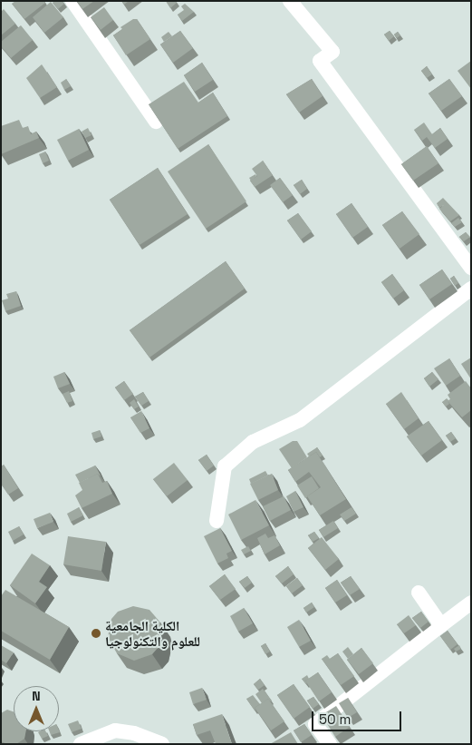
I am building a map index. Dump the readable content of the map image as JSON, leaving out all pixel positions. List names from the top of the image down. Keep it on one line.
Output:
{"places":["الكلية الجامعية للعلوم والتكنولوجيا"],"scale_bar":"50 m","north":"top"}
